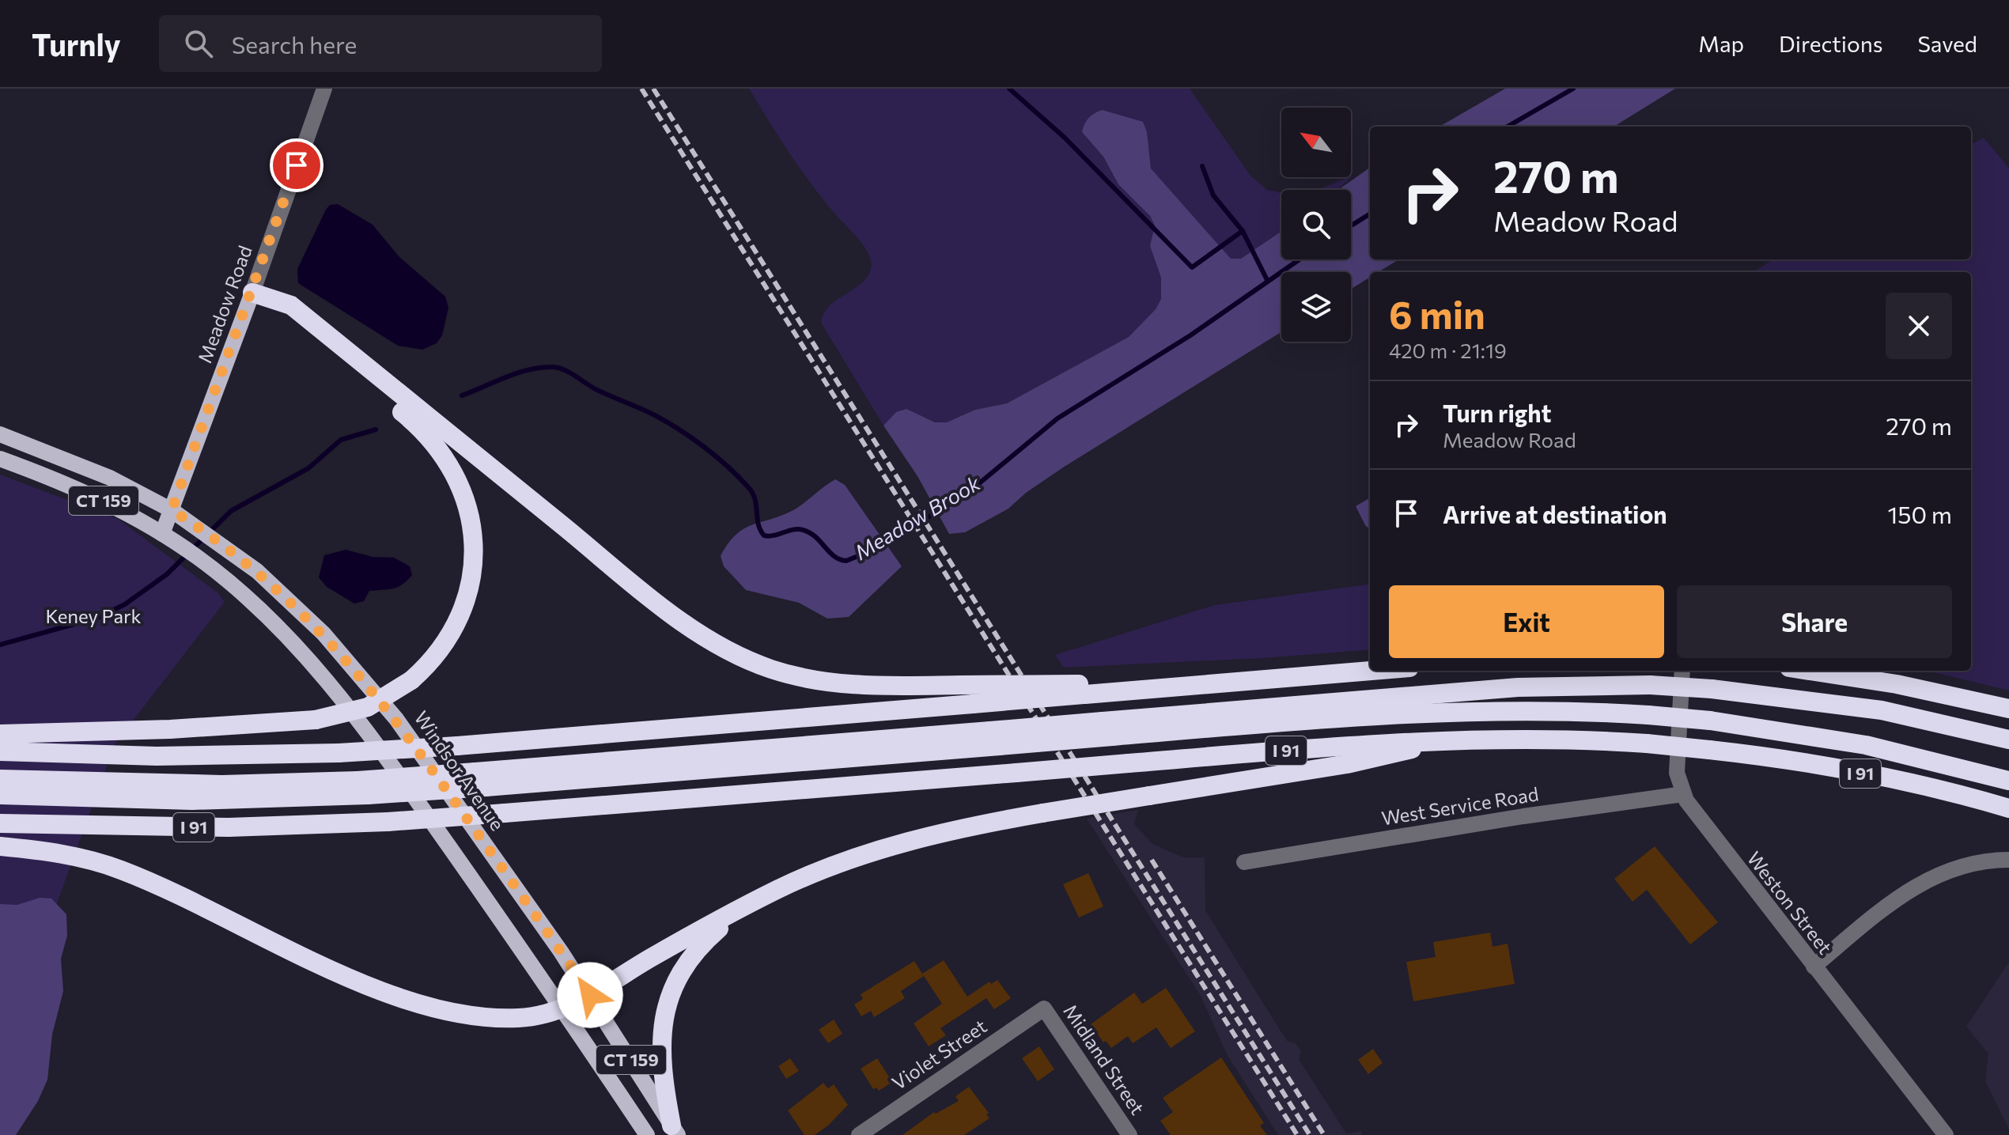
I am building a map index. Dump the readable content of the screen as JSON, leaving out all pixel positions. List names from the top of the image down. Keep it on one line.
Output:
{"streets":{"highway":["I 91"],"main road":["Meadow Road","CT 159","Windsor Avenue"],"street":["West Service Road","Weston Street","Violet Street","Midland Street"]},"crossings":[["Meadow Road","CT 159"],["Meadow Road","Windsor Avenue"],["West Service Road","Weston Street"],["Violet Street","Midland Street"]],"water":["Meadow Brook"],"parks":["Keney Park"],"north":"top left","page":{"header":"Turnly","search":"Search here","nav":["Map","Directions","Saved"],"turn":["270 m","Meadow Road"],"heading":["6 min","420 m · 21:19"],"list":[{"name":"Turn right","note":"Meadow Road","value":"270 m"},{"name":"Arrive at destination","value":"150 m"}],"buttons":["Exit","Share"]}}
